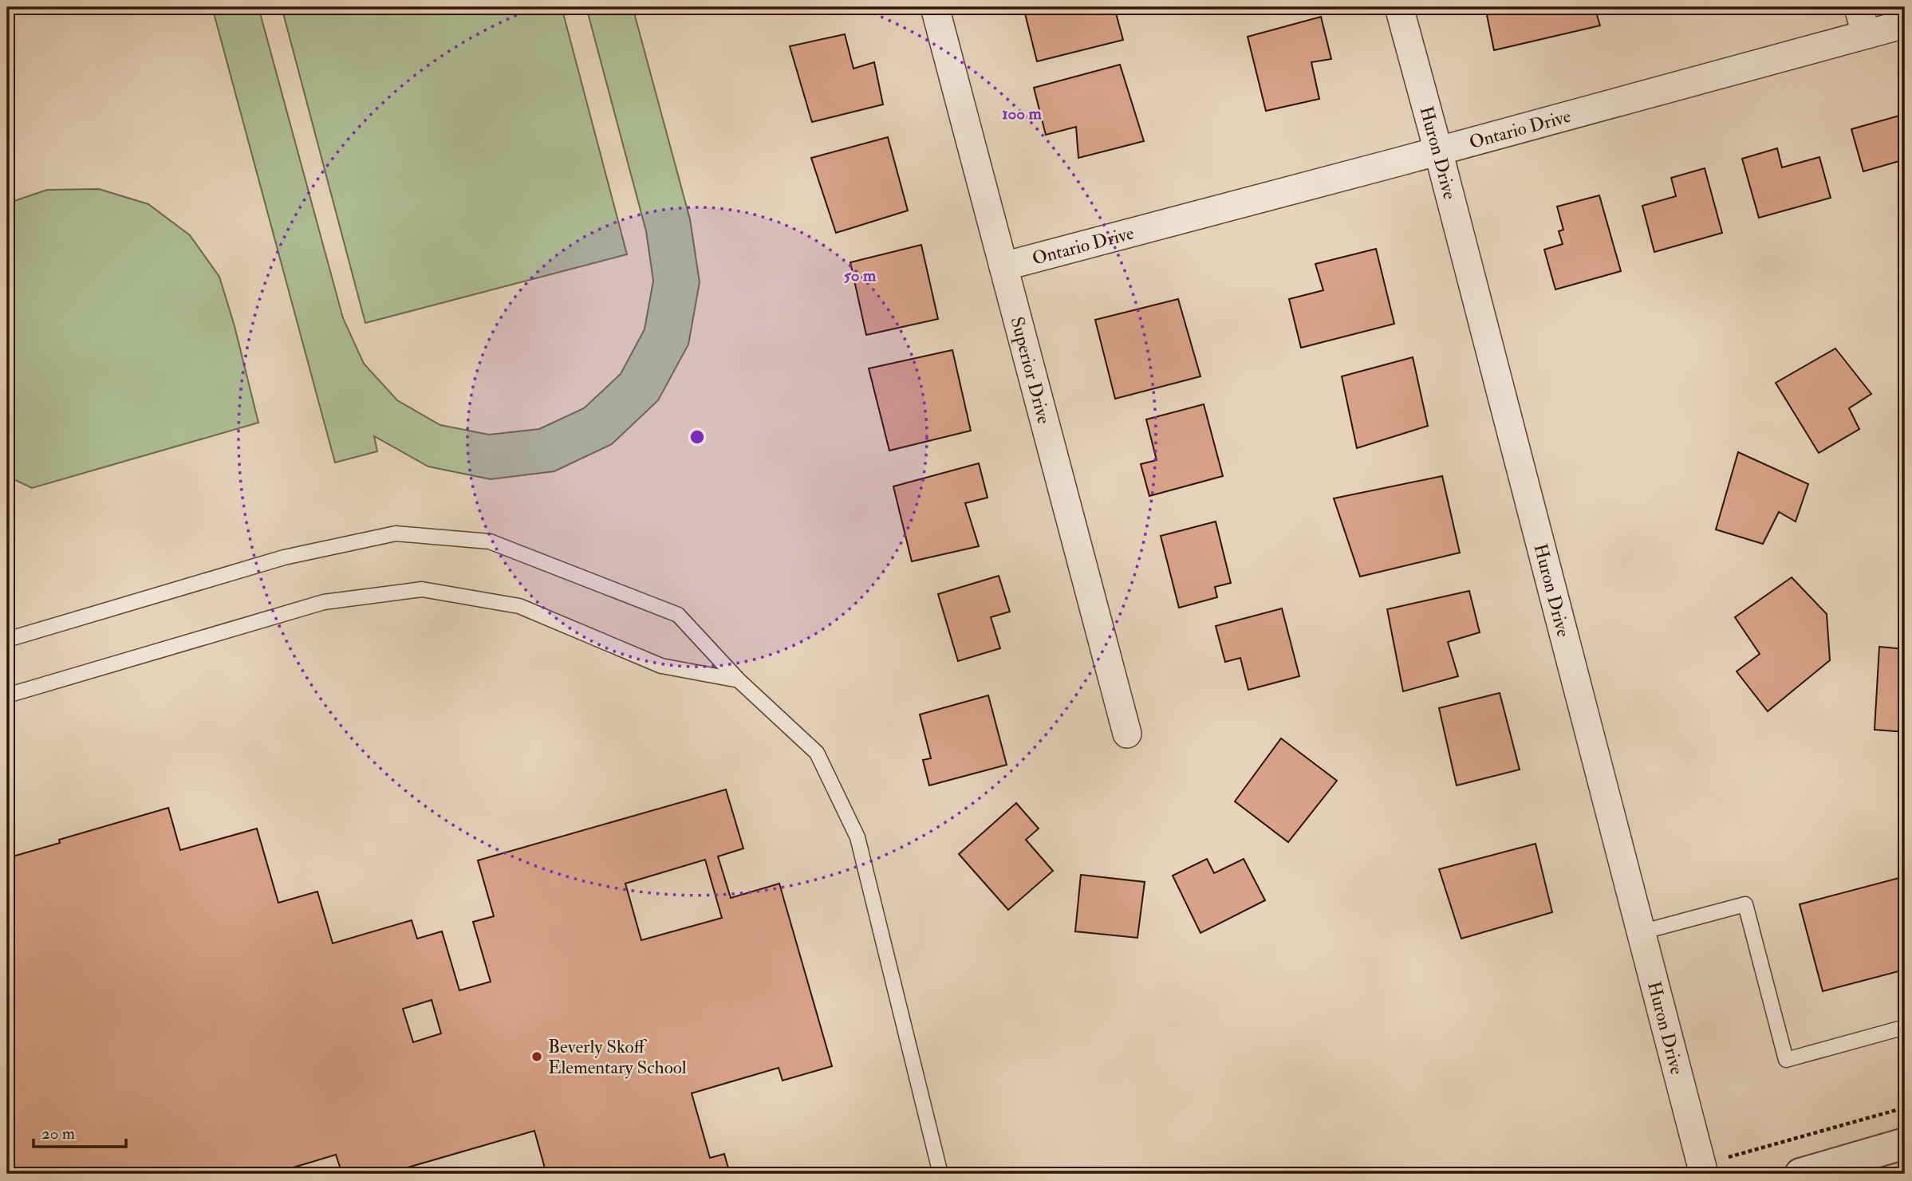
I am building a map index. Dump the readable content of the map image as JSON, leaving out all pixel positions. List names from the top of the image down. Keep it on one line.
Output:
{"streets":{"street":["Ontario Drive","Huron Drive","Superior Drive"]},"crossings":[["Ontario Drive","Huron Drive"],["Ontario Drive","Superior Drive"]],"places":["Beverly Skoff Elementary School"],"scale_bar":"20 m","rings":["100 m","50 m"]}
